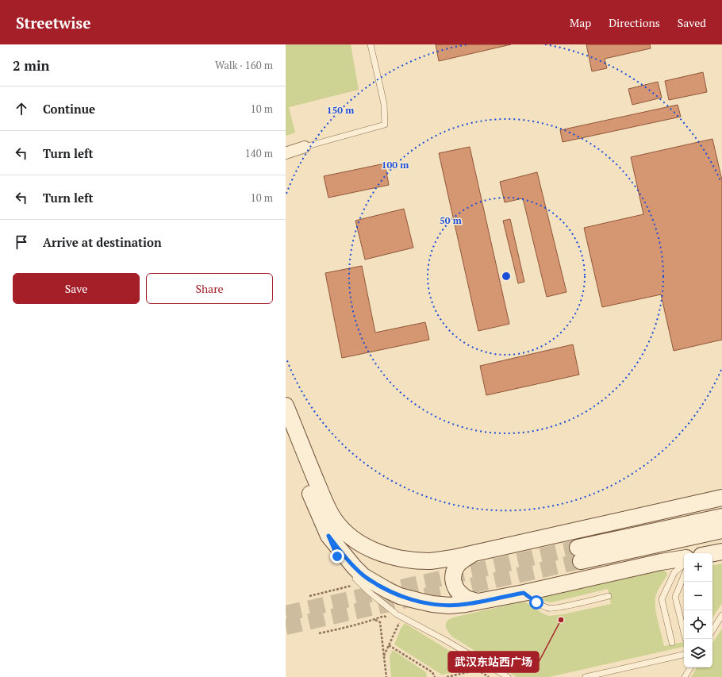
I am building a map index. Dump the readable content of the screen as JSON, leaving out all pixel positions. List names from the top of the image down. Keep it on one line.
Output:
{"places":["武汉东站西广场"],"page":{"header":"Streetwise","nav":["Map","Directions","Saved"],"heading":["2 min","Walk · 160 m"],"list":[["Continue","10 m"],["Turn left","140 m"],["Turn left","10 m"],"Arrive at destination"],"buttons":["Save","Share"],"map_buttons":["+","−"]},"rings":["150 m","100 m","50 m"]}
